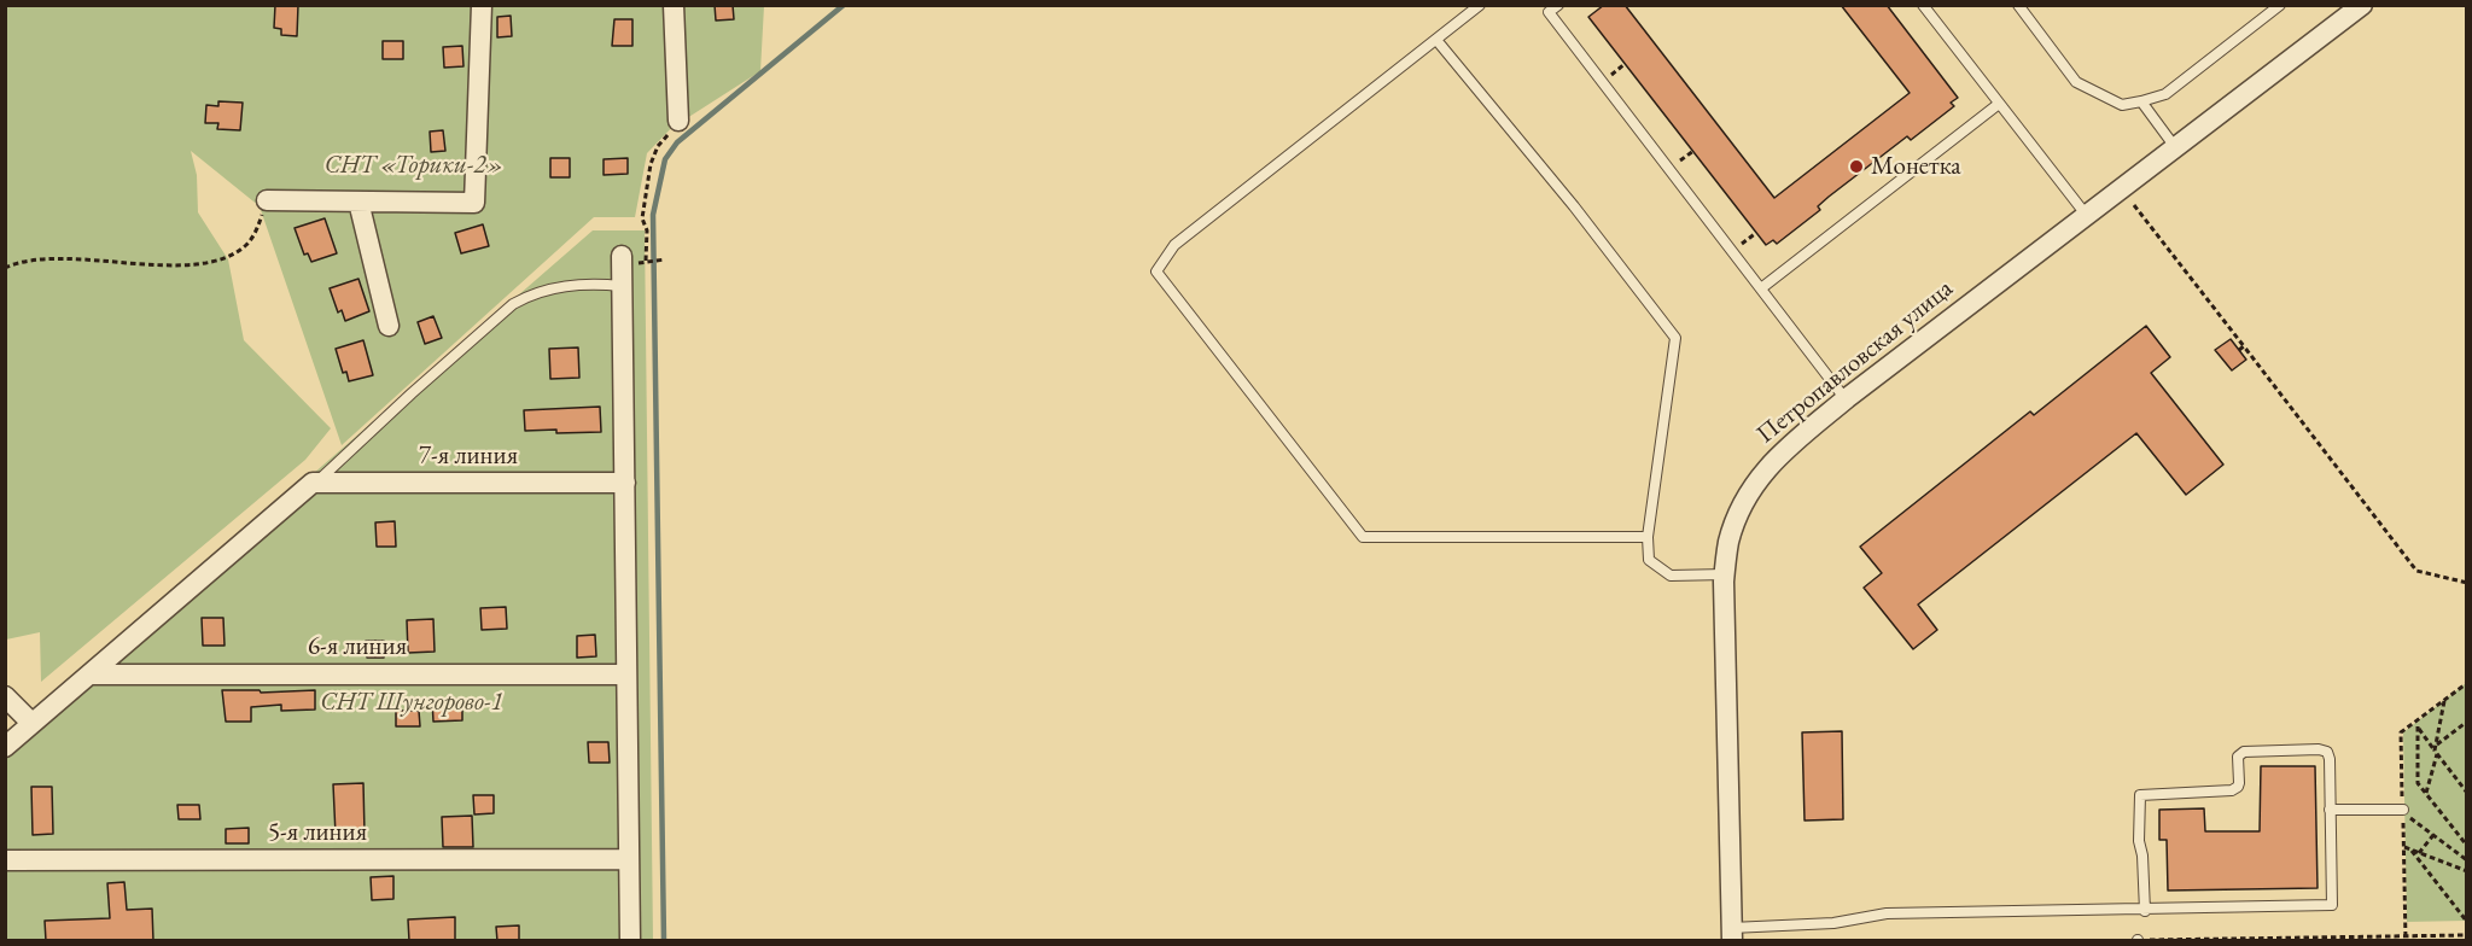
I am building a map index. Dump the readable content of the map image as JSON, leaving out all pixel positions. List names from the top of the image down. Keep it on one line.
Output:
{"streets":{"street":["Петропавловская улица","7-я линия","6-я линия","5-я линия"]},"parks":["СНТ «Торики-2»","СНТ Шунгорово-1"],"places":["Монетка"]}
